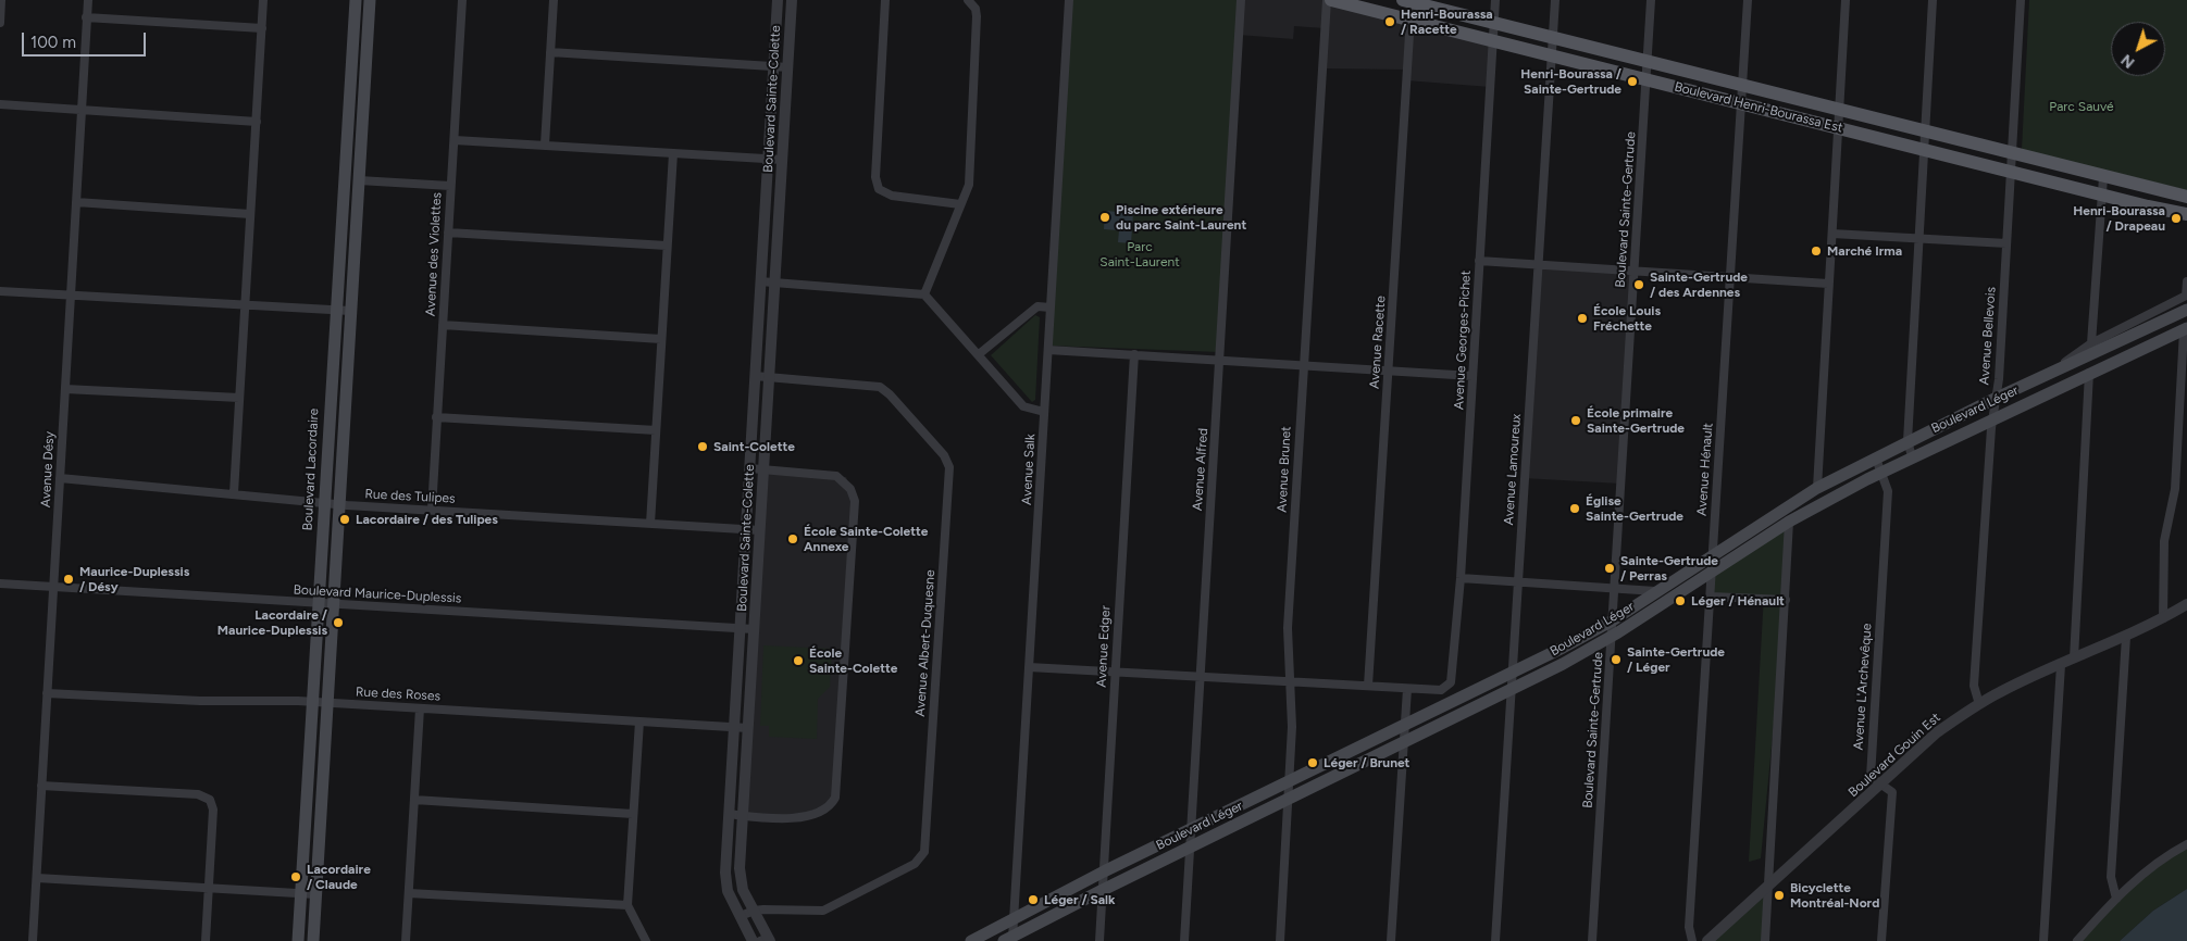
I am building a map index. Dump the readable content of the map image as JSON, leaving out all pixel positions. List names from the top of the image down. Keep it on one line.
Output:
{"streets":{"main road":["Boulevard Henri-Bourassa Est","Boulevard Léger","Boulevard Lacordaire"],"street":["Boulevard Sainte-Colette","Boulevard Sainte-Gertrude","Avenue des Violettes","Avenue Bellevois","Avenue Georges-Pichet","Avenue Racette","Avenue Désy","Avenue Salk","Avenue Alfred","Avenue Brunet","Avenue Lamoureux","Avenue Hénault","Rue des Tulipes","Boulevard Maurice-Duplessis","Avenue Albert-Duquesne","Avenue Edger","Avenue L'Archevêque","Rue des Roses","Boulevard Gouin Est"]},"crossings":[["Boulevard Sainte-Colette","Rue des Tulipes"],["Boulevard Sainte-Colette","Boulevard Maurice-Duplessis"],["Boulevard Sainte-Colette","Avenue Albert-Duquesne"],["Boulevard Sainte-Colette","Rue des Roses"],["Boulevard Henri-Bourassa Est","Boulevard Sainte-Gertrude"],["Boulevard Henri-Bourassa Est","Avenue Bellevois"],["Boulevard Henri-Bourassa Est","Avenue Georges-Pichet"],["Boulevard Henri-Bourassa Est","Avenue Racette"],["Boulevard Henri-Bourassa Est","Avenue Lamoureux"],["Boulevard Henri-Bourassa Est","Avenue Hénault"],["Boulevard Sainte-Gertrude","Boulevard Léger"],["Avenue des Violettes","Rue des Tulipes"],["Avenue Bellevois","Boulevard Léger"],["Avenue Bellevois","Boulevard Gouin Est"],["Boulevard Léger","Avenue Salk"],["Boulevard Léger","Avenue Alfred"],["Boulevard Léger","Avenue Brunet"],["Boulevard Léger","Avenue Lamoureux"],["Boulevard Léger","Avenue Hénault"],["Boulevard Léger","Avenue Edger"],["Boulevard Léger","Avenue L'Archevêque"],["Avenue Désy","Rue des Tulipes"],["Avenue Désy","Boulevard Maurice-Duplessis"],["Avenue Désy","Rue des Roses"],["Boulevard Lacordaire","Rue des Tulipes"],["Boulevard Lacordaire","Boulevard Maurice-Duplessis"],["Boulevard Lacordaire","Rue des Roses"],["Avenue L'Archevêque","Boulevard Gouin Est"]],"parks":["Parc Sauvé","Parc Saint-Laurent"],"places":["Henri-Bourassa / Racette","Henri-Bourassa / Sainte-Gertrude","Piscine extérieure du parc Saint-Laurent","Henri-Bourassa / Drapeau","Marché Irma","Sainte-Gertrude / des Ardennes","École Louis Fréchette","École primaire Sainte-Gertrude","Saint-Colette","Église Sainte-Gertrude","Lacordaire / des Tulipes","École Sainte-Colette Annexe","Sainte-Gertrude / Perras","Maurice-Duplessis / Désy","Léger / Hénault","Lacordaire / Maurice-Duplessis","Sainte-Gertrude / Léger","École Sainte-Colette","Léger / Brunet","Lacordaire / Claude","Bicyclette Montréal-Nord","Léger / Salk"],"scale_bar":"100 m","north":"bottom left"}
